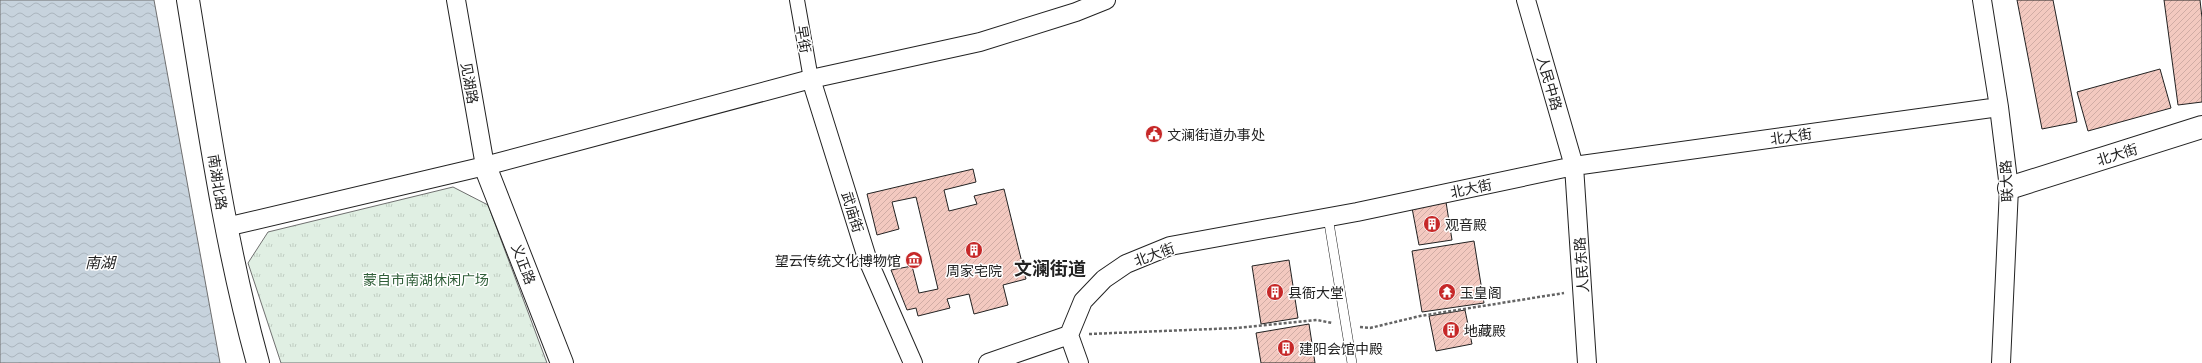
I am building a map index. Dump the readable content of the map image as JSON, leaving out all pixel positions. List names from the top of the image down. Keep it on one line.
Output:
{"streets":{"street":["早街","见湖路","人民中路","北大街","联大路","南湖北路","武庙街","义正路","人民东路"]},"crossings":[["早街","武庙街"],["见湖路","义正路"],["人民中路","北大街"],["人民中路","人民东路"],["北大街","联大路"],["北大街","人民东路"]],"districts":["文澜街道"],"water":["南湖"],"parks":["蒙自市南湖休闲广场"],"places":{"public building":["文澜街道办事处"],"building":["观音殿","周家宅院","县衙大堂","地藏殿","建阳会馆中殿"],"museum":["望云传统文化博物馆"],"temple":["玉皇阁"]}}
